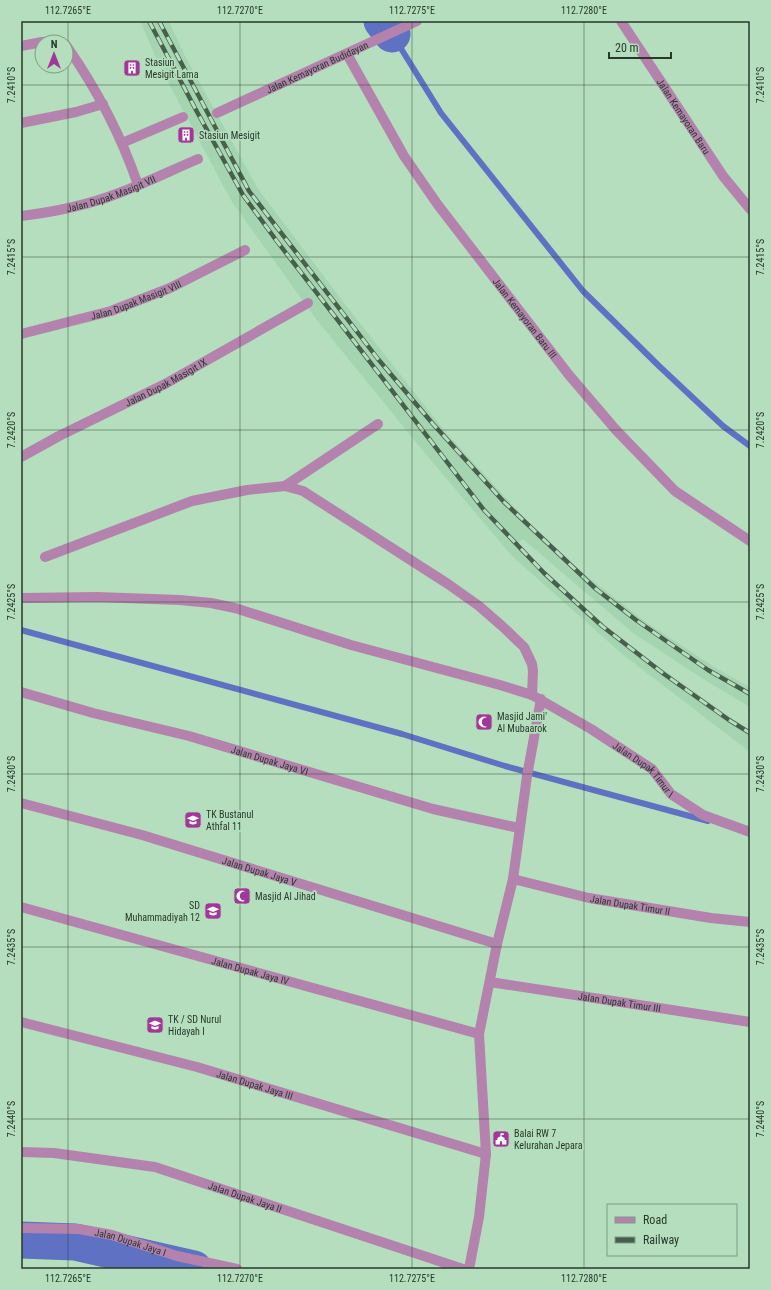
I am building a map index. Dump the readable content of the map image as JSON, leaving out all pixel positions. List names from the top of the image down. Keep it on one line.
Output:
{"streets":{"street":["Jalan Kemayoran Budidayan","Jalan Kemayoran Baru","Jalan Dupak Masigit VII","Jalan Dupak Masigit VIII","Jalan Kemayoran Baru III","Jalan Dupak Masigit IX","Jalan Dupak Jaya VI","Jalan Dupak Timur I","Jalan Dupak Jaya V","Jalan Dupak Timur II","Jalan Dupak Jaya IV","Jalan Dupak Timur III","Jalan Dupak Jaya III","Jalan Dupak Jaya II","Jalan Dupak Jaya I"]},"crossings":[["Jalan Kemayoran Budidayan","Jalan Kemayoran Baru III"]],"places":{"building":["Stasiun Mesigit Lama","Stasiun Mesigit"],"mosque":["Masjid Jami' Al Mubaarok","Masjid Al Jihad"],"school or university":["TK Bustanul Athfal 11","SD Muhammadiyah 12","TK / SD Nurul Hidayah I"],"public building":["Balai RW 7 Kelurahan Jepara"]},"legend":["Road","Railway"],"scale_bar":"20 m","north":"top","coordinates":["112.7265°E","112.7270°E","112.7275°E","112.7280°E","7.2410°S","7.2415°S","7.2420°S","7.2425°S","7.2430°S","7.2435°S","7.2440°S"]}
